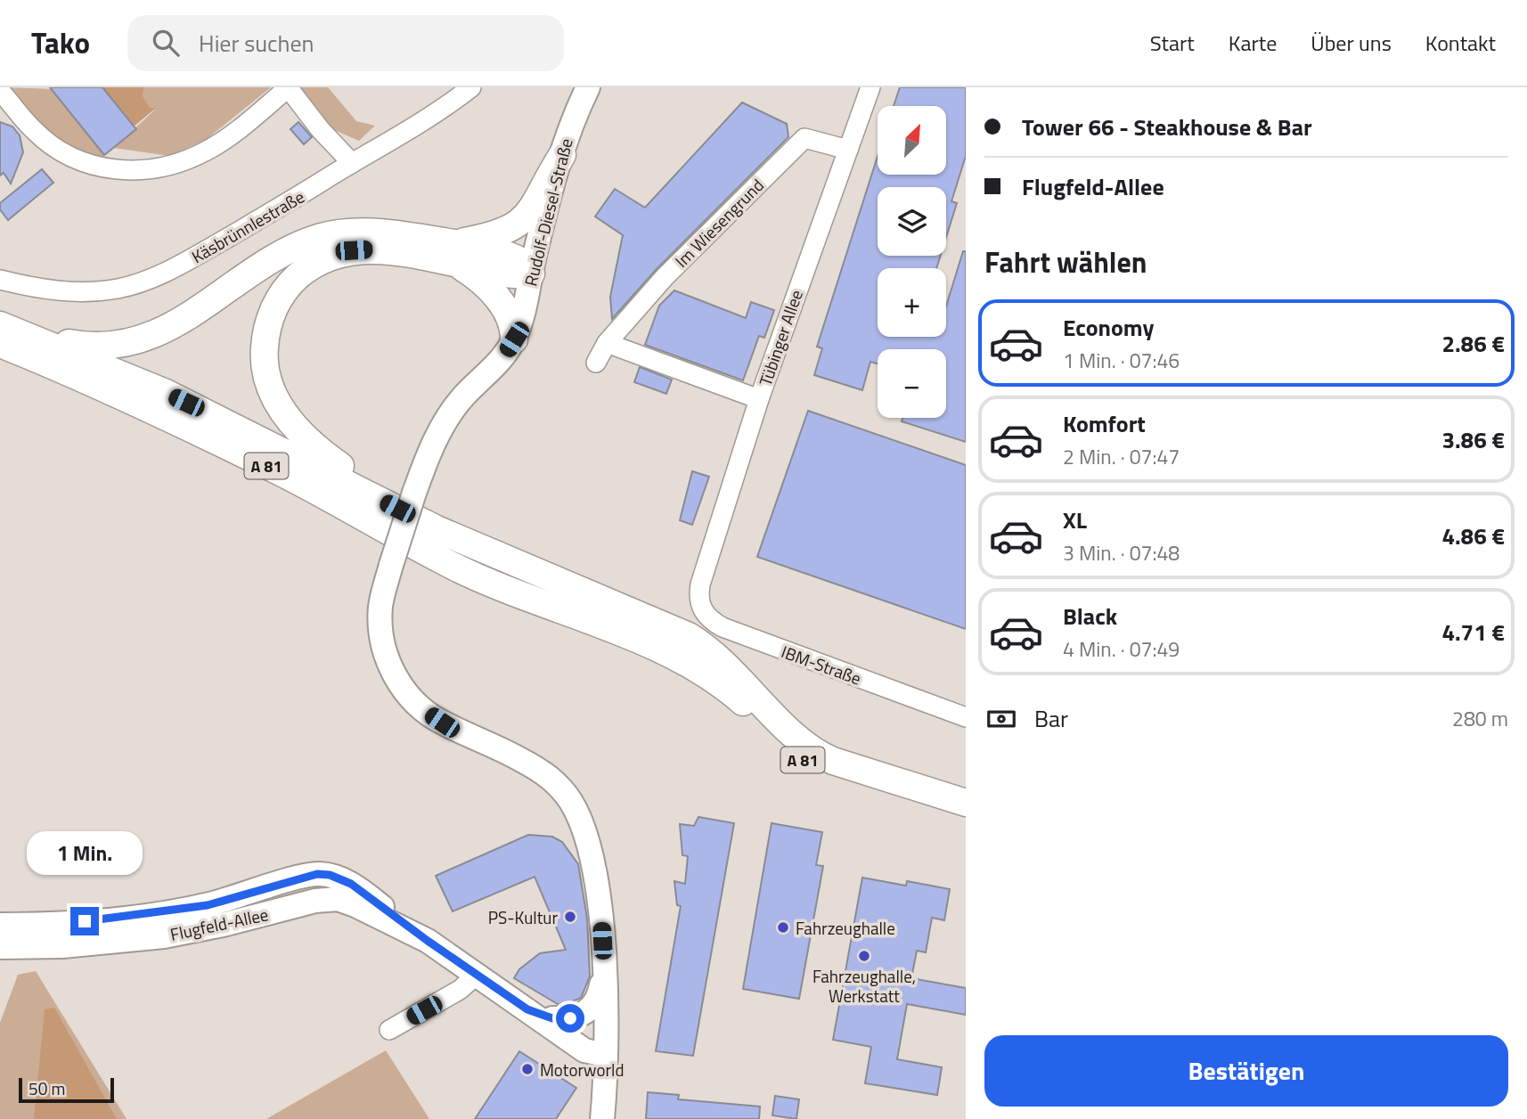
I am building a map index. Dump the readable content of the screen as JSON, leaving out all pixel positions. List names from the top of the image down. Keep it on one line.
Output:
{"streets":{"highway":["A 81"],"main road":["Rudolf-Diesel-Straße","Flugfeld-Allee"],"street":["Im Wiesengrund","Käsbrünnlestraße","Tübinger Allee","IBM-Straße"]},"crossings":[["Rudolf-Diesel-Straße","Flugfeld-Allee"],["Im Wiesengrund","Tübinger Allee"],["Tübinger Allee","IBM-Straße"]],"places":["PS-Kultur","Fahrzeughalle","Fahrzeughalle, Werkstatt","Motorworld"],"scale_bar":"50 m","north":"top right","page":{"header":"Tako","search":"Hier suchen","nav":["Start","Karte","Über uns","Kontakt"],"banner":["Tower 66 - Steakhouse & Bar","Flugfeld-Allee"],"map_buttons":["+","−"],"heading":"Fahrt wählen","list":[{"name":"Economy","note":"1 Min. · 07:46","value":"2.86 €"},{"name":"Komfort","note":"2 Min. · 07:47","value":"3.86 €"},{"name":"XL","note":"3 Min. · 07:48","value":"4.86 €"},{"name":"Black","note":"4 Min. · 07:49","value":"4.71 €"}],"pay":["Bar","280 m"],"bubble":"1 Min.","buttons":"Bestätigen","scale":"50 m"}}
